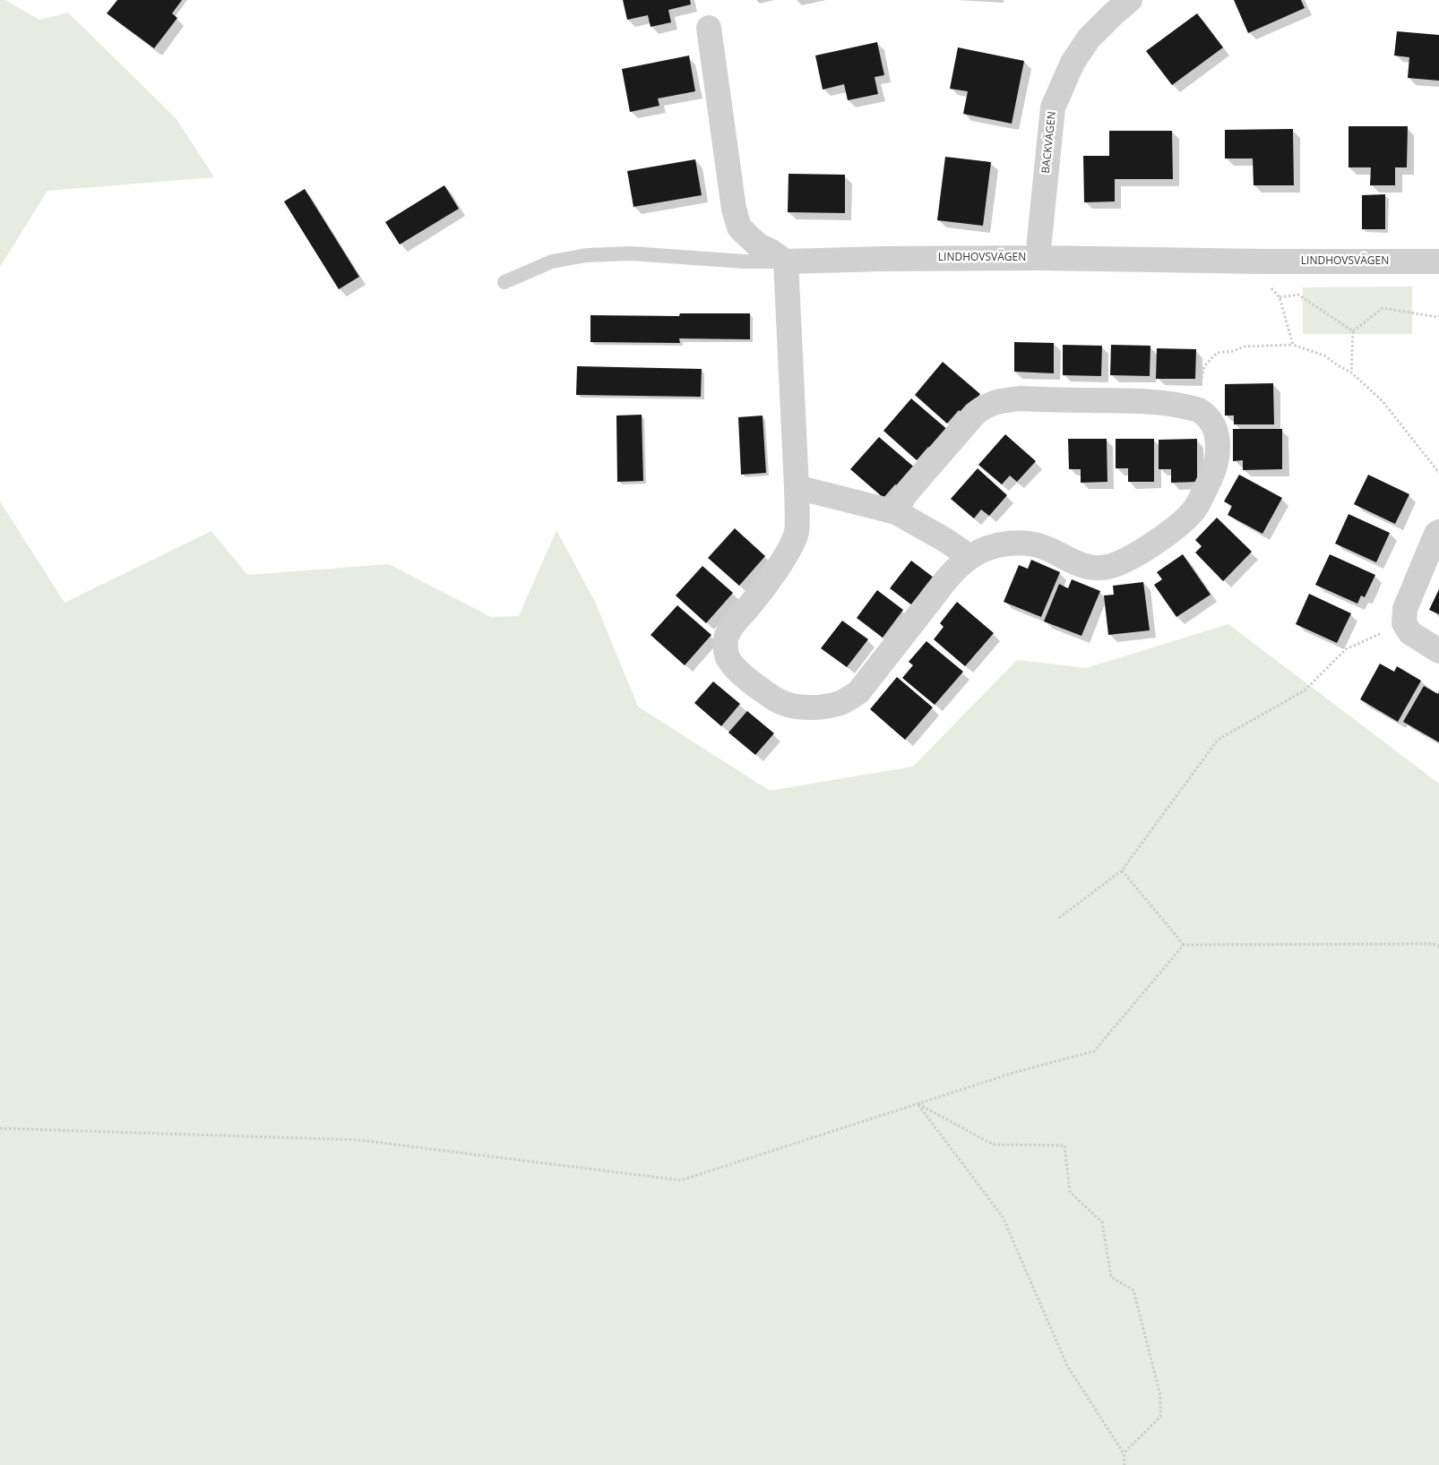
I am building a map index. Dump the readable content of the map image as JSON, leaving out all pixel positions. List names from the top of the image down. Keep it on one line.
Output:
{"streets":{"street":["BACKVÄGEN","LINDHOVSVÄGEN"]},"crossings":[["BACKVÄGEN","LINDHOVSVÄGEN"]]}
